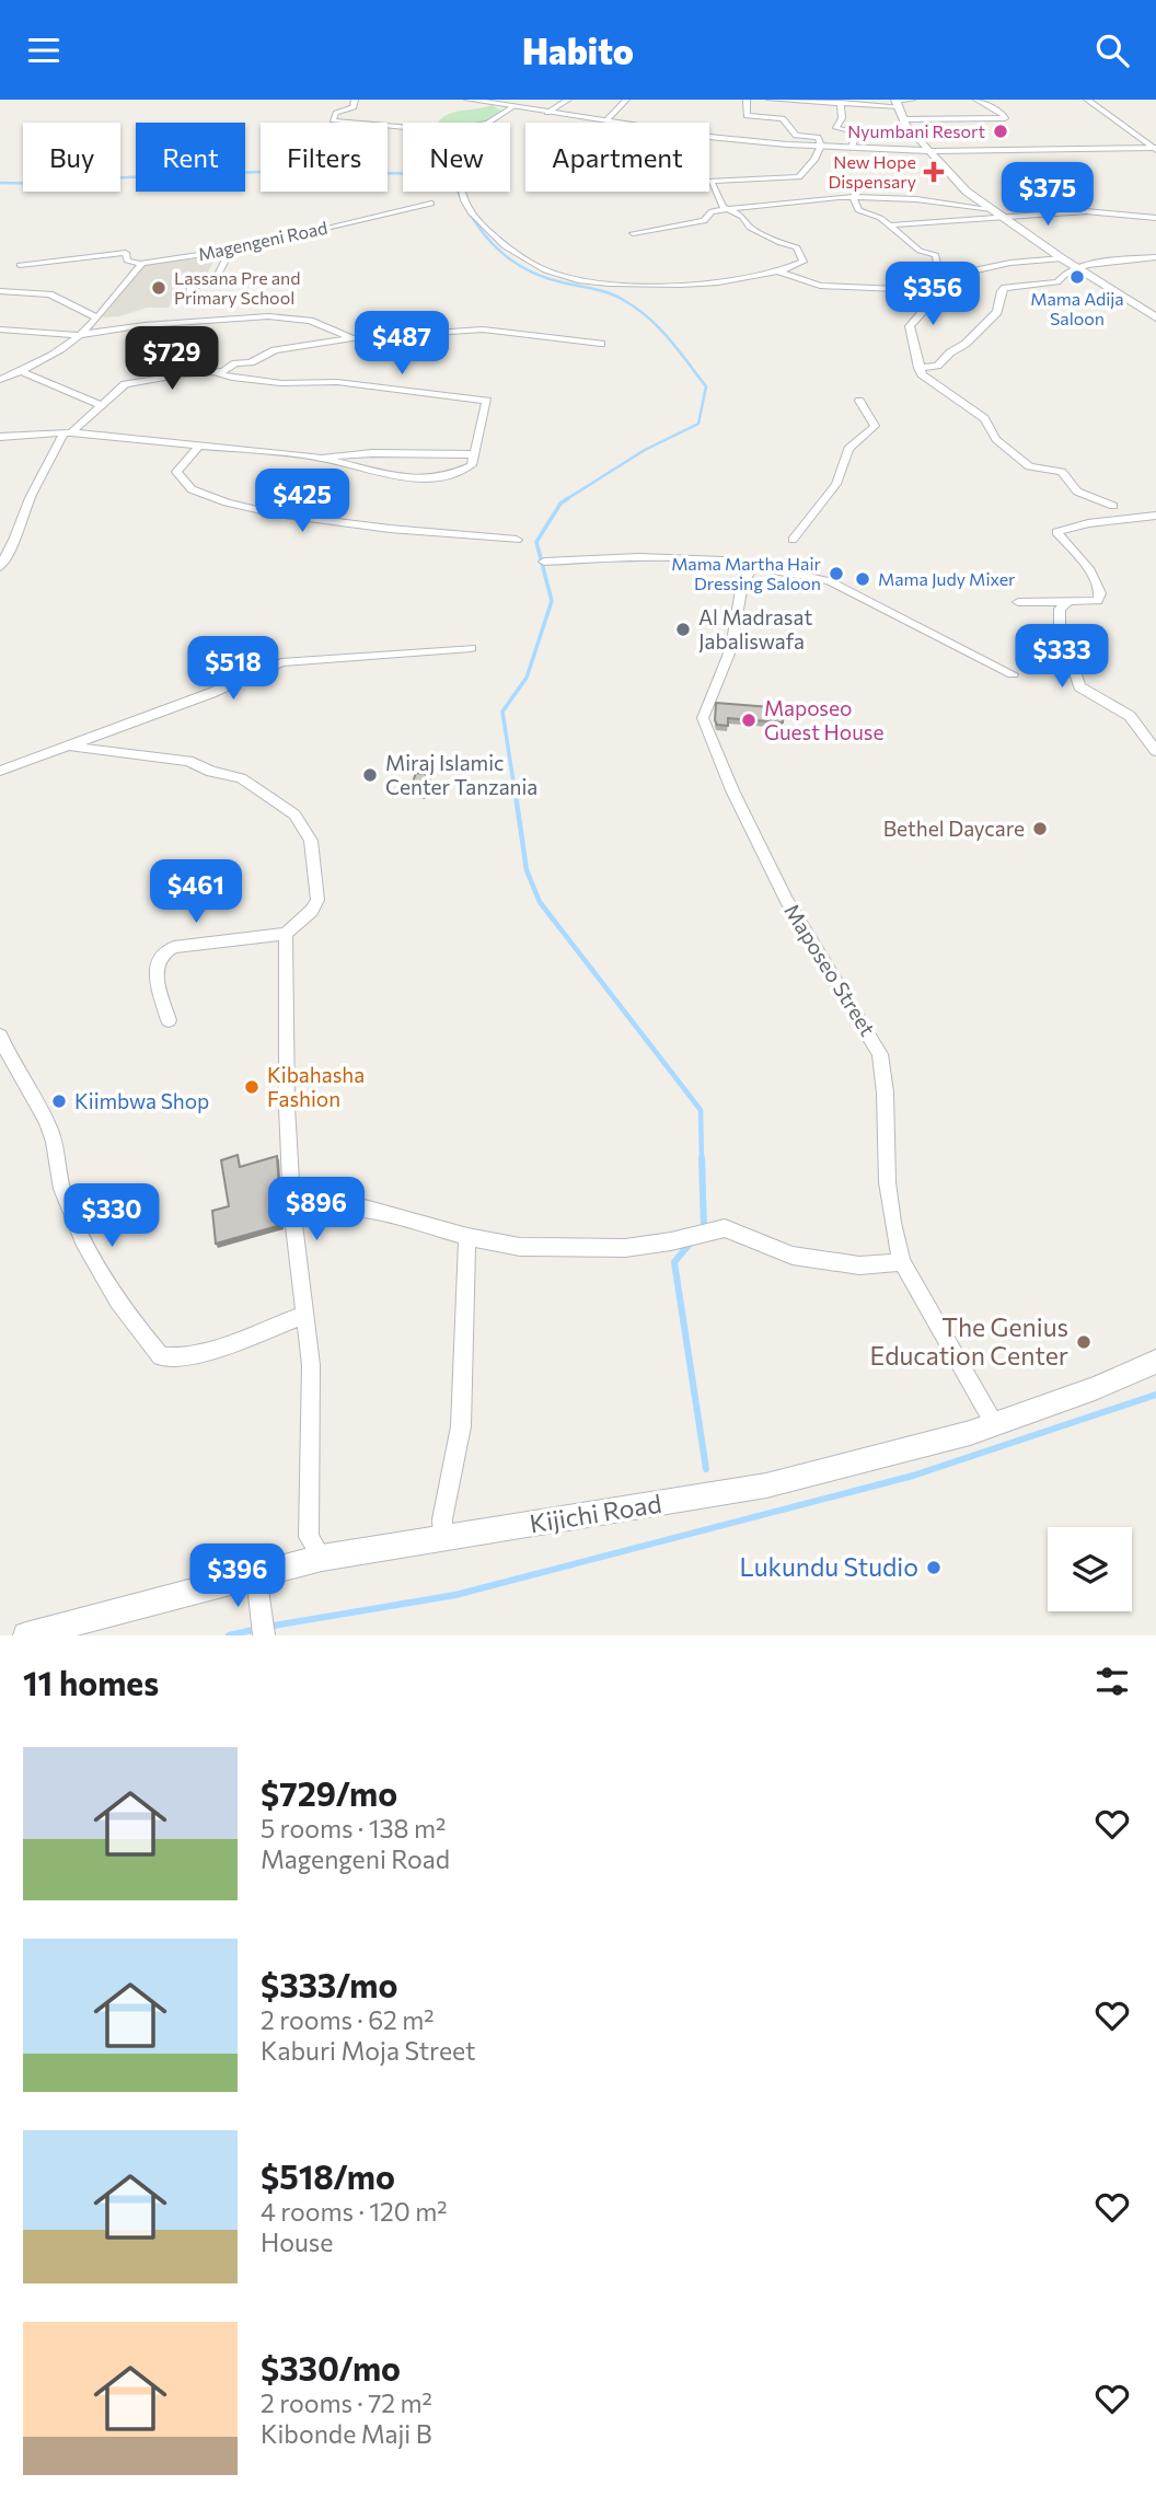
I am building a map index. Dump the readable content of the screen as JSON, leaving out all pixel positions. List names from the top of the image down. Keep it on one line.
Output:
{"streets":{"street":["Magengeni Road","Maposeo Street","Kijichi Road"]},"crossings":[["Maposeo Street","Kijichi Road"]],"places":{"other":["Nyumbani Resort","Mama Adija Saloon","Lassana Pre and Primary School","Mama Martha Hair Dressing Saloon","Mama Judy Mixer","Al Madrasat Jabaliswafa","Maposeo Guest House","Miraj Islamic Center Tanzania","Bethel Daycare","Kibahasha Fashion","Kiimbwa Shop","The Genius Education Center","Lukundu Studio"],"health":["New Hope Dispensary"]},"page":{"header":"Habito","chip":["Buy","Rent","Filters","New","Apartment"],"price":["$375","$356","$487","$729","$425","$333","$518","$461","$896","$330","$396"],"heading":"11 homes","list":[{"name":"$729/mo","note":"5 rooms · 138 m² · Magengeni Road"},{"name":"$333/mo","note":"2 rooms · 62 m² · Kaburi Moja Street"},{"name":"$518/mo","note":"4 rooms · 120 m² · House"},{"name":"$330/mo","note":"2 rooms · 72 m² · Kibonde Maji B"}]}}
